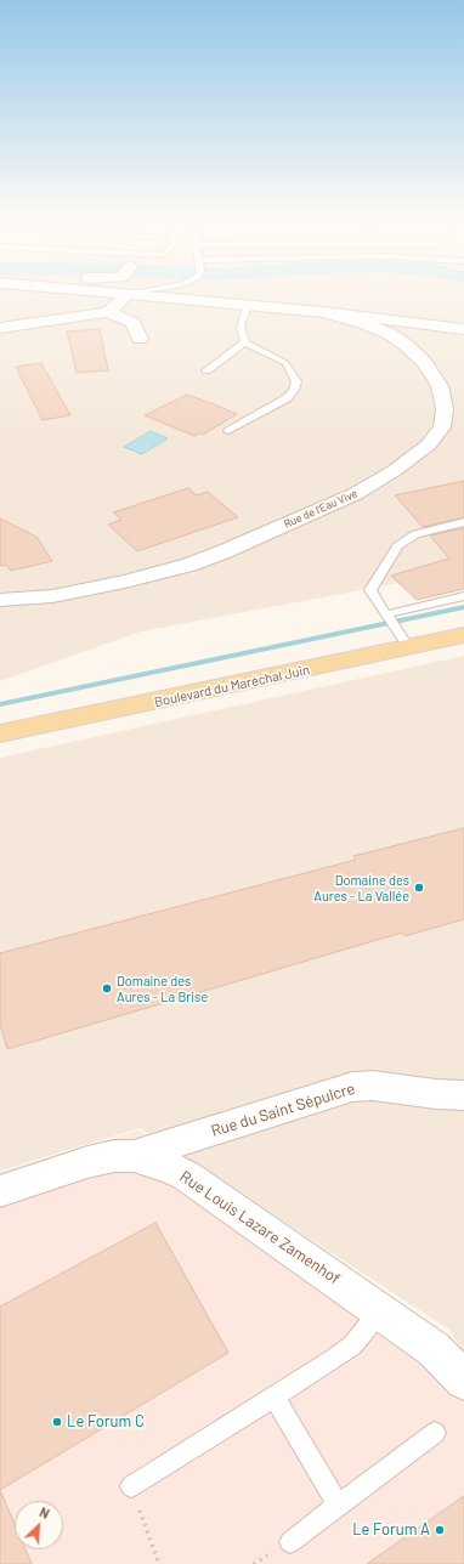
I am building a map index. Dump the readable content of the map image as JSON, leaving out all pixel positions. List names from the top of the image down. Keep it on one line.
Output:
{"streets":{"main road":["Boulevard du Maréchal Juin"],"street":["Rue de l'Eau Vive","Rue du Saint Sépulcre","Rue Louis Lazare Zamenhof"]},"crossings":[["Rue du Saint Sépulcre","Rue Louis Lazare Zamenhof"]],"places":["Domaine des Aures - La Vallée","Domaine des Aures - La Brise","Le Forum C","Le Forum A"],"north":"top right"}
